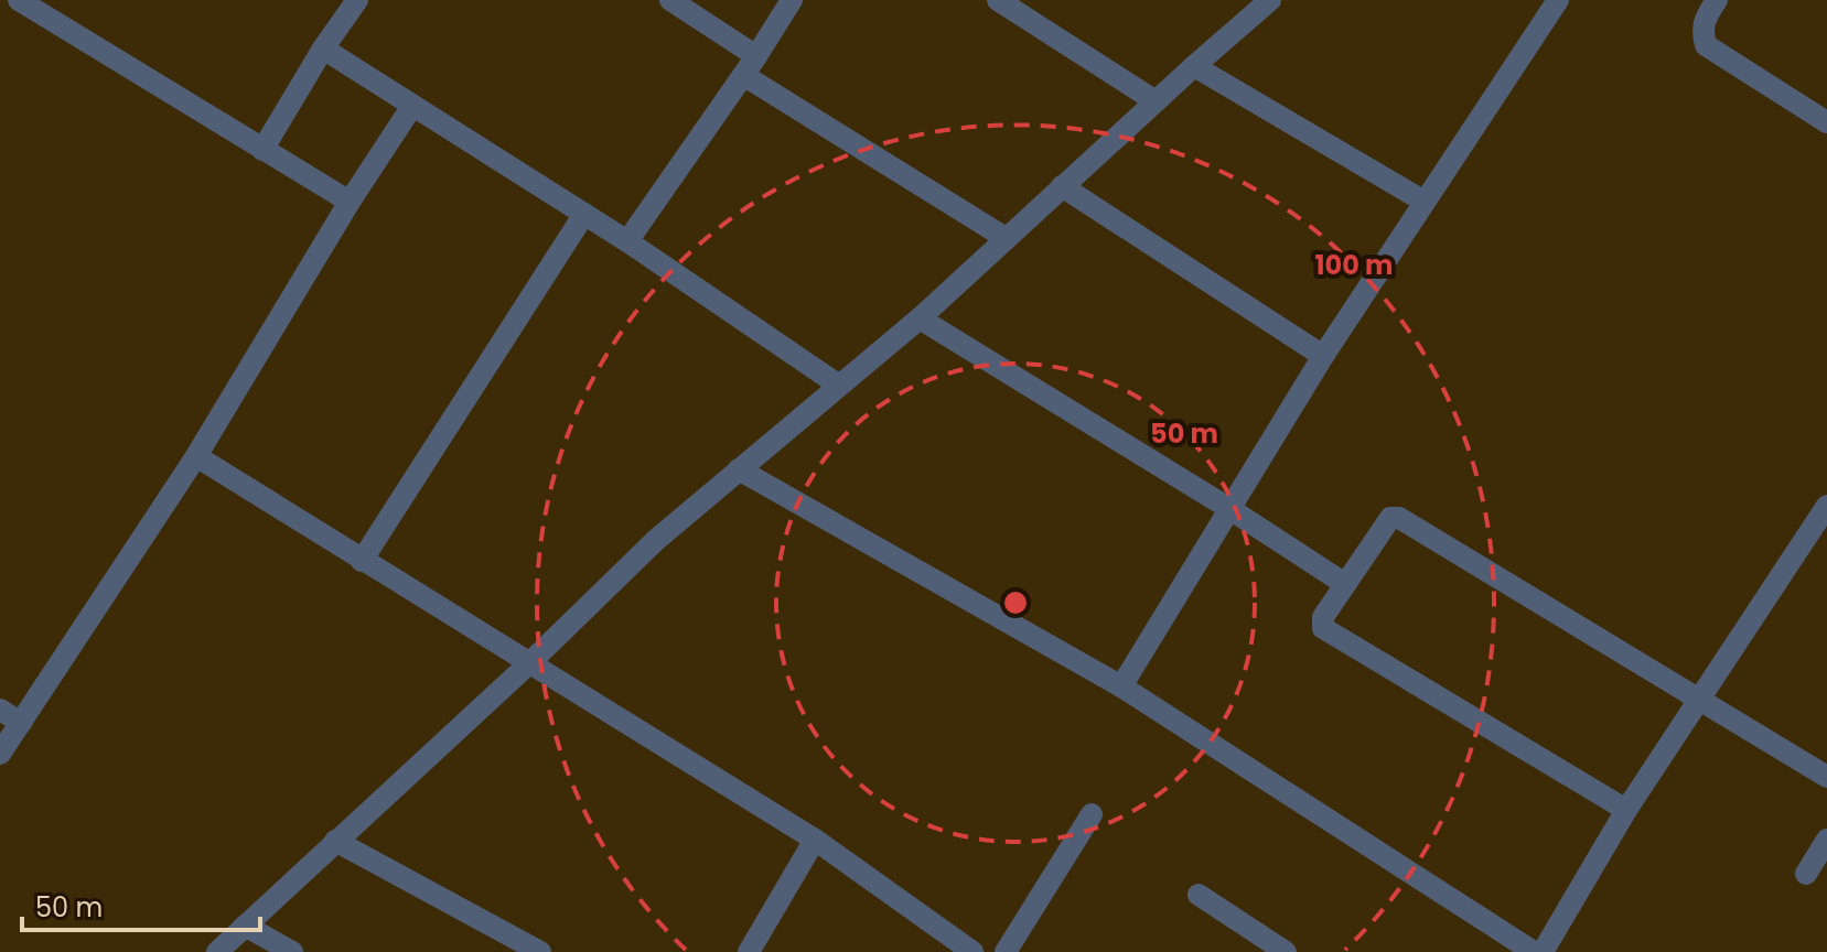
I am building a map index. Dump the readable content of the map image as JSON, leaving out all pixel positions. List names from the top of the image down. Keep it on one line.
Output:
{"scale_bar":"50 m","rings":["100 m","50 m"]}
